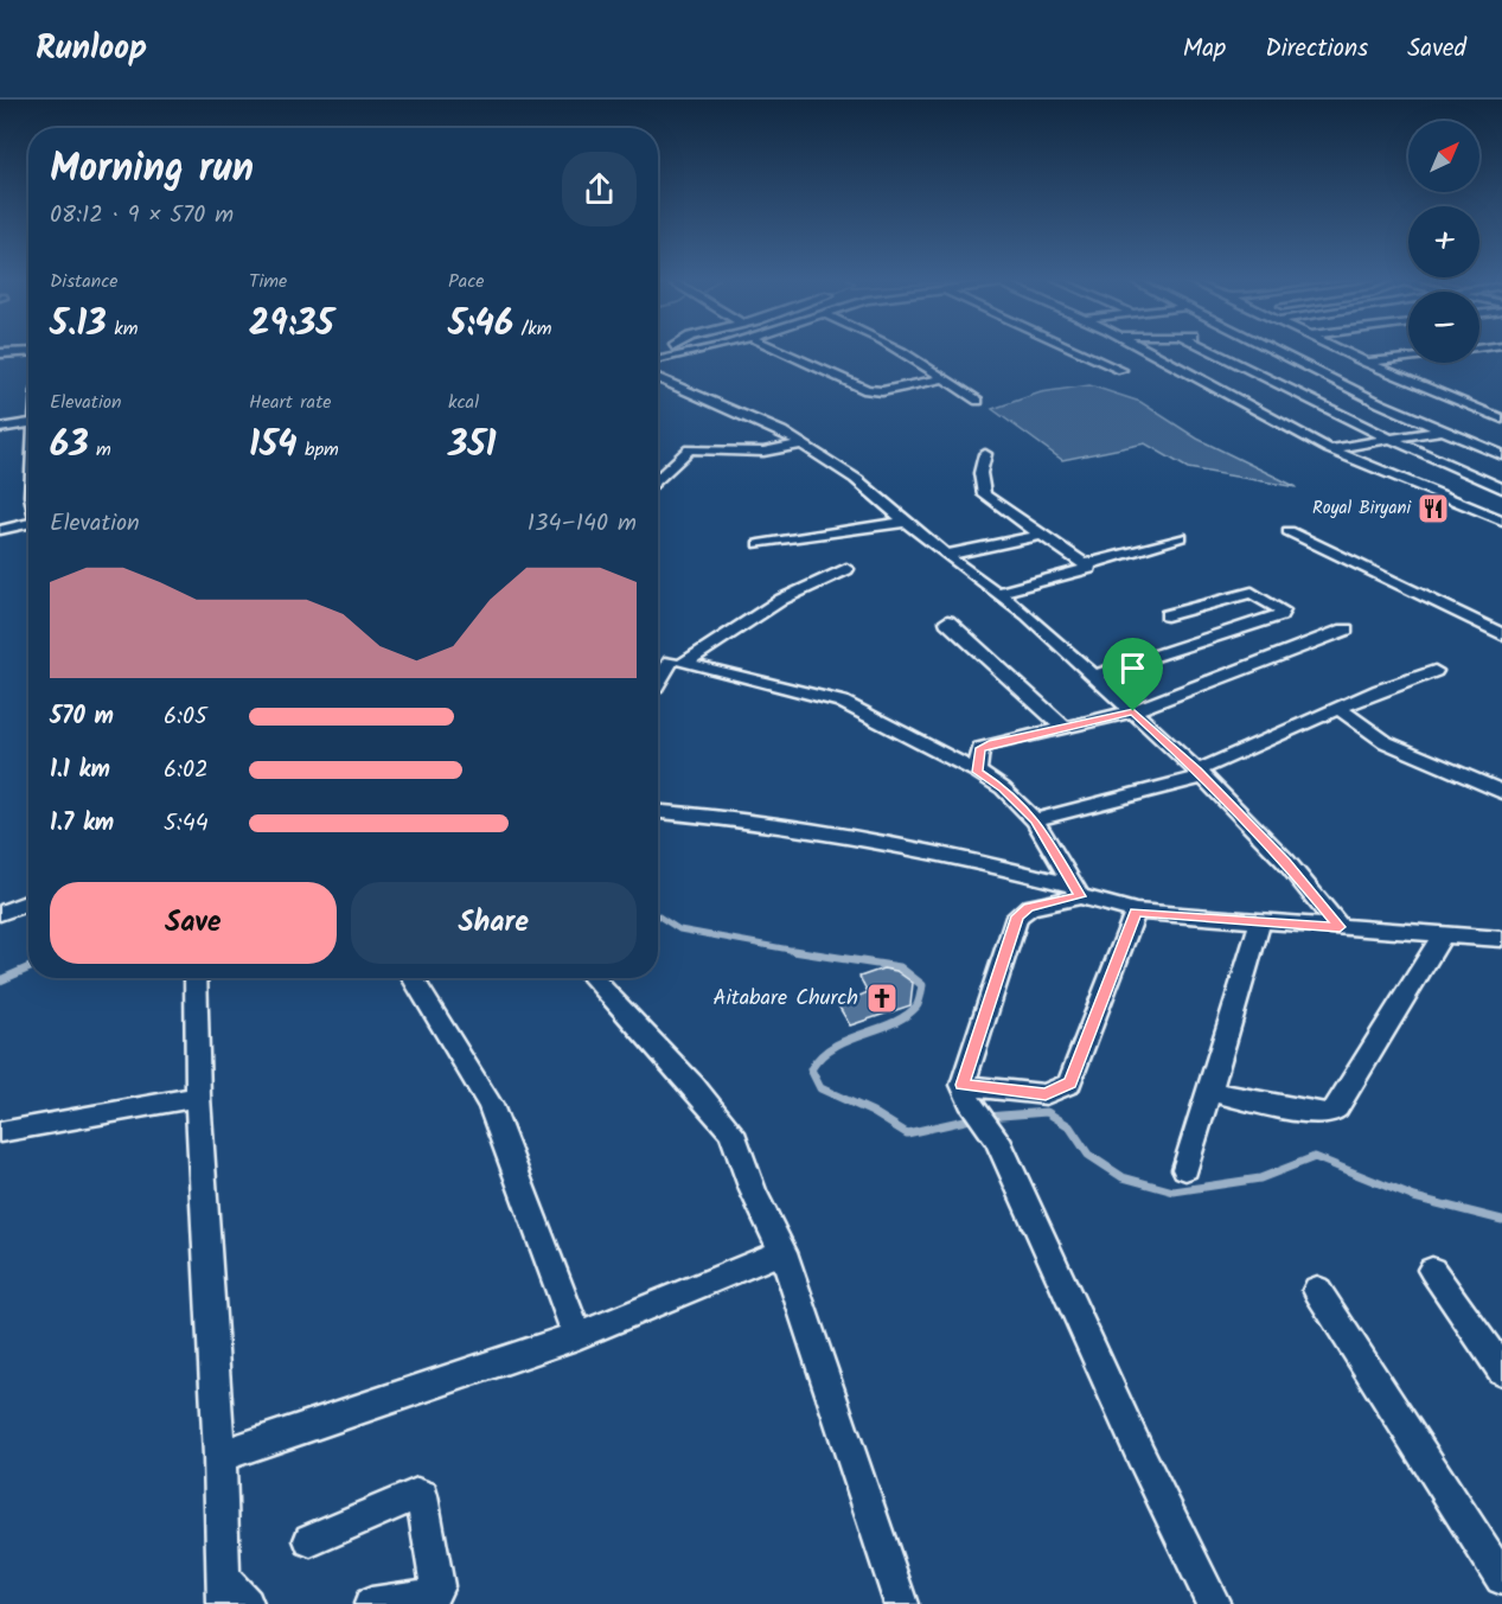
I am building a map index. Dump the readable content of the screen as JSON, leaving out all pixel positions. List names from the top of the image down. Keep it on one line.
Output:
{"places":{"restaurant":["Royal Biryani"],"church":["Aitabare Church"]},"north":"top right","page":{"header":"Runloop","nav":["Map","Directions","Saved"],"map_buttons":["+","−"],"heading":["Morning run","08:12 · 9 × 570 m"],"stats":[["Distance","5.13 km"],["Time","29:35"],["Pace","5:46 /km"],["Elevation","63 m"],["Heart rate","154 bpm"],["kcal","351"]],"chart":["Elevation","134–140 m"],"list":[{"name":"570 m","note":"6:05"},{"name":"1.1 km","note":"6:02"},{"name":"1.7 km","note":"5:44"}],"buttons":["Save","Share"]}}
